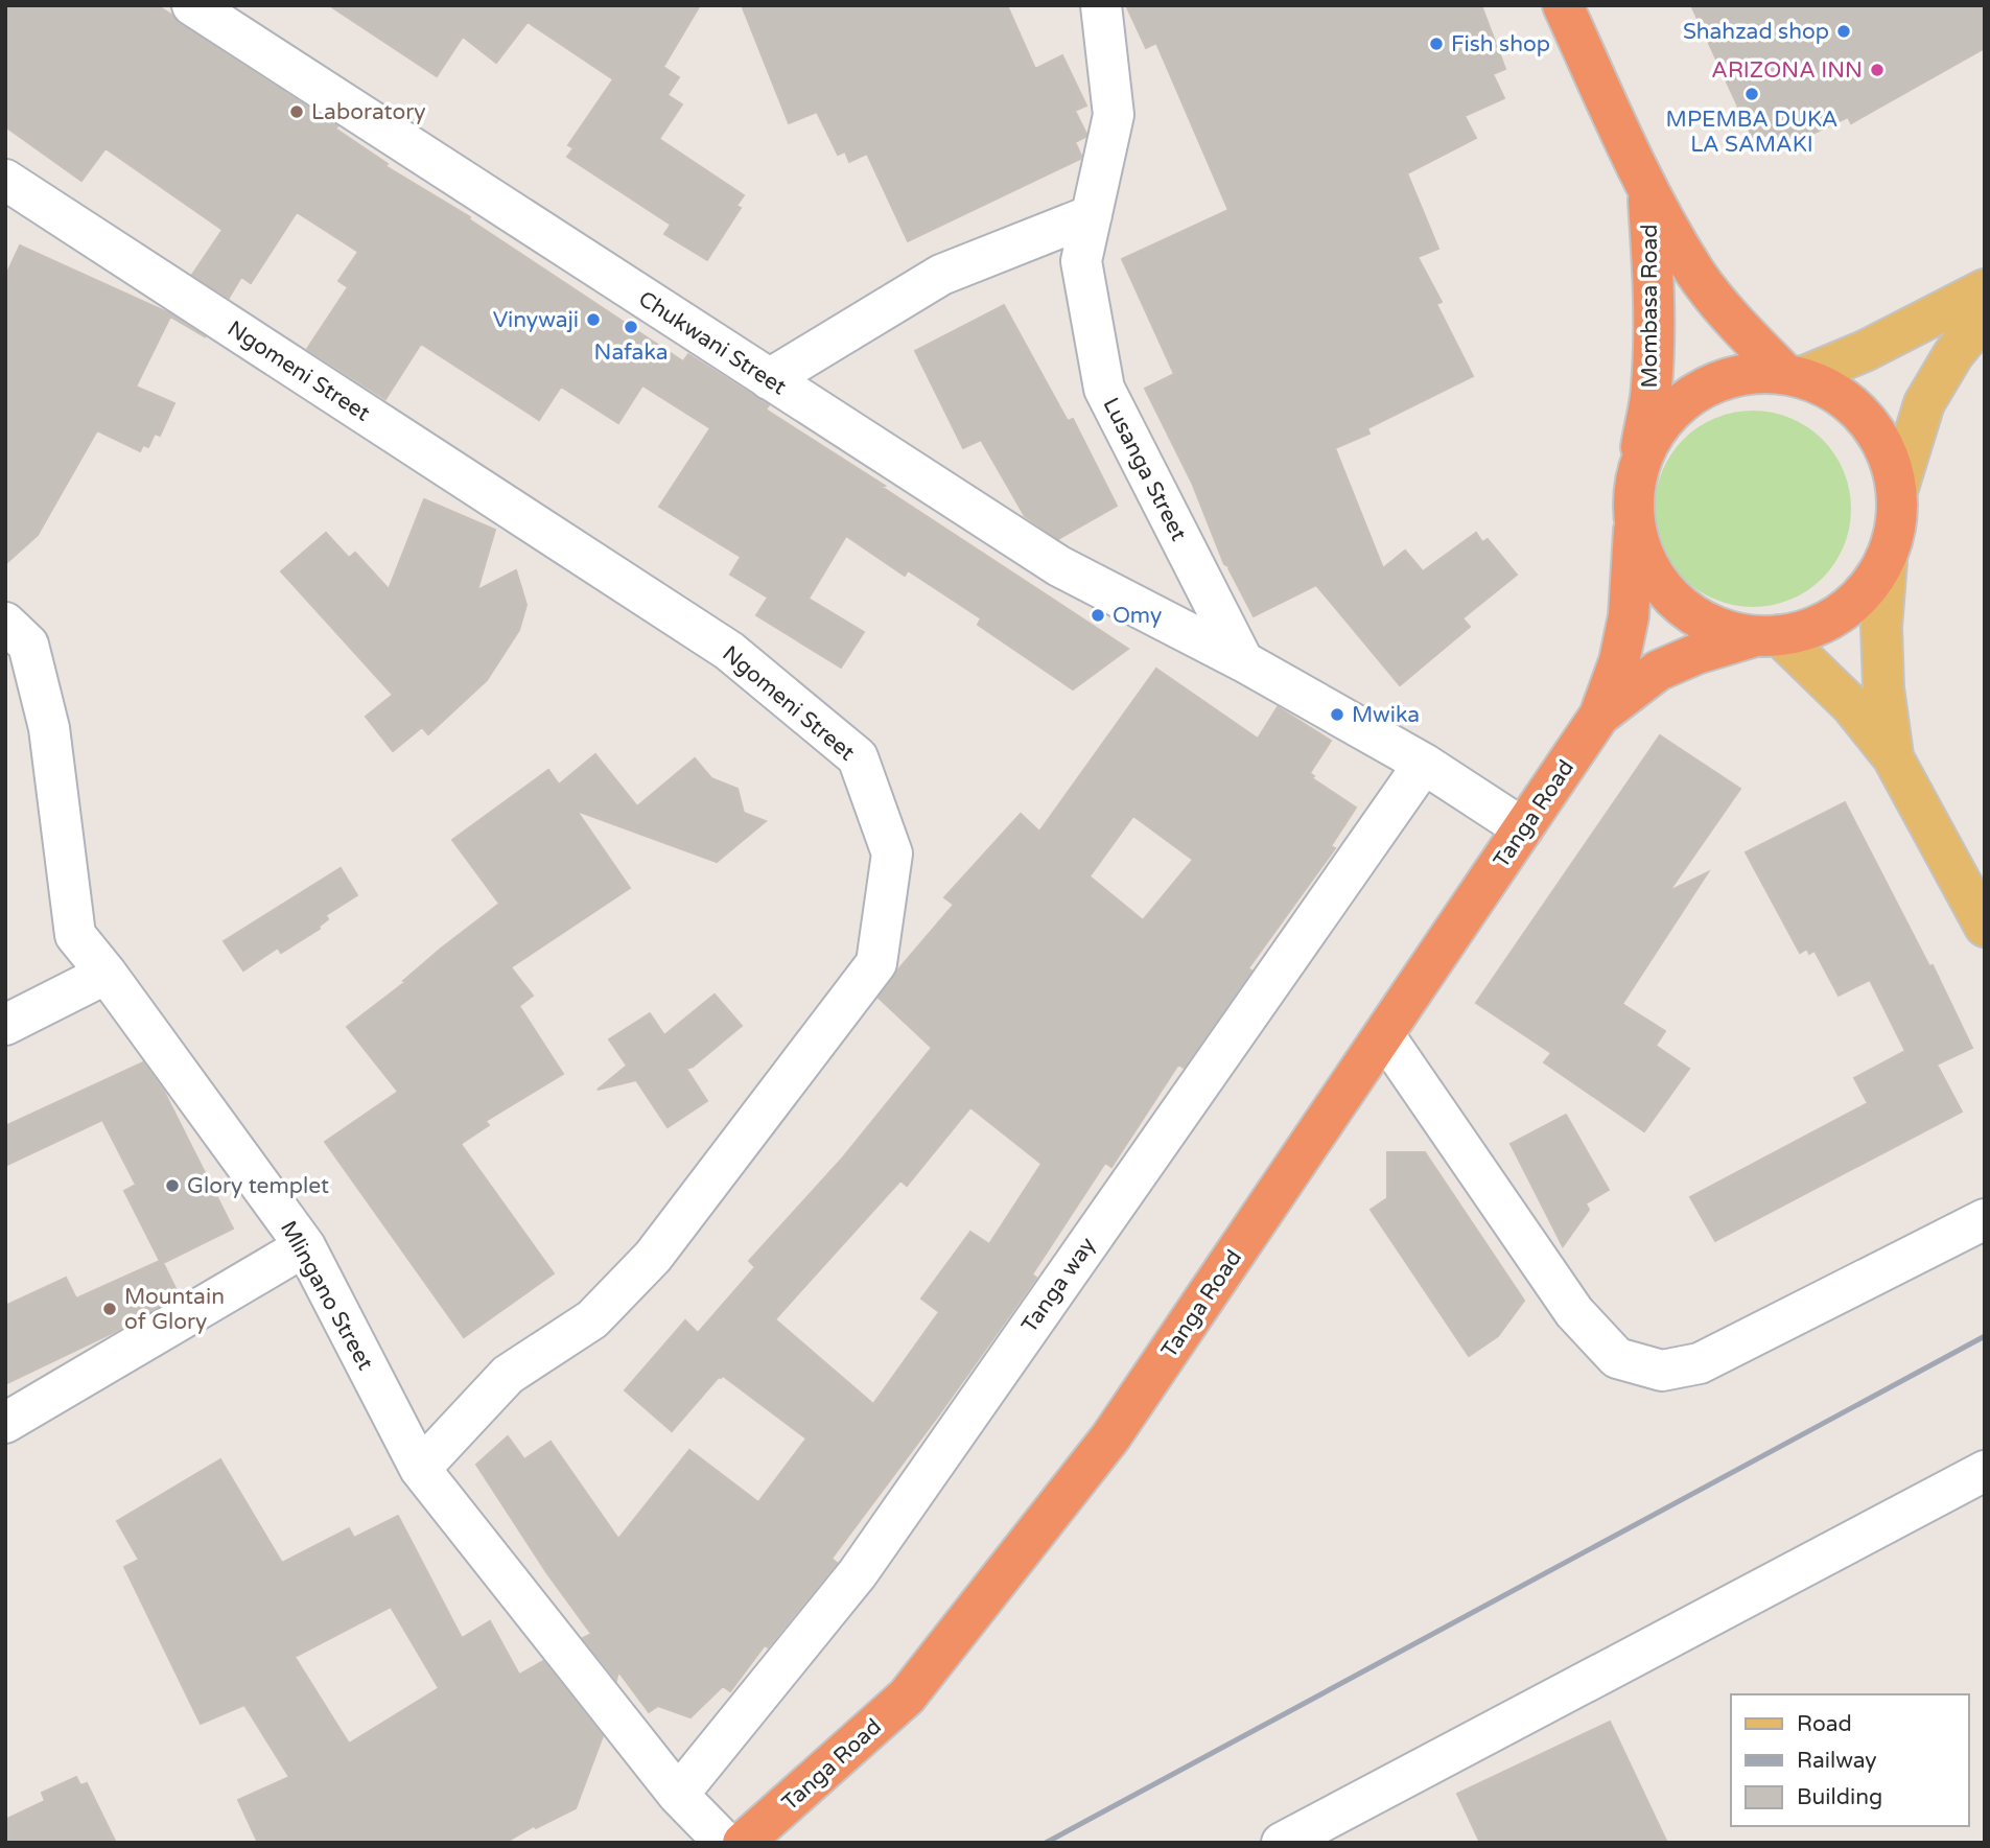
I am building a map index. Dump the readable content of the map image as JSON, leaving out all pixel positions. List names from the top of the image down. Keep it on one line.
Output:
{"streets":{"highway":["Mombasa Road","Tanga Road"],"street":["Chukwani Street","Ngomeni Street","Lusanga Street","Tanga way","Mlingano Street"]},"crossings":[["Mombasa Road","Tanga Road"],["Chukwani Street","Lusanga Street"],["Chukwani Street","Tanga Road"],["Chukwani Street","Tanga way"],["Ngomeni Street","Mlingano Street"],["Tanga way","Mlingano Street"]],"places":["Shahzad shop","Fish shop","ARIZONA INN","MPEMBA DUKA LA SAMAKI","Laboratory","Vinywaji","Nafaka","Omy","Mwika","Glory templet","Mountain of Glory"],"legend":["Road","Railway","Building"]}
